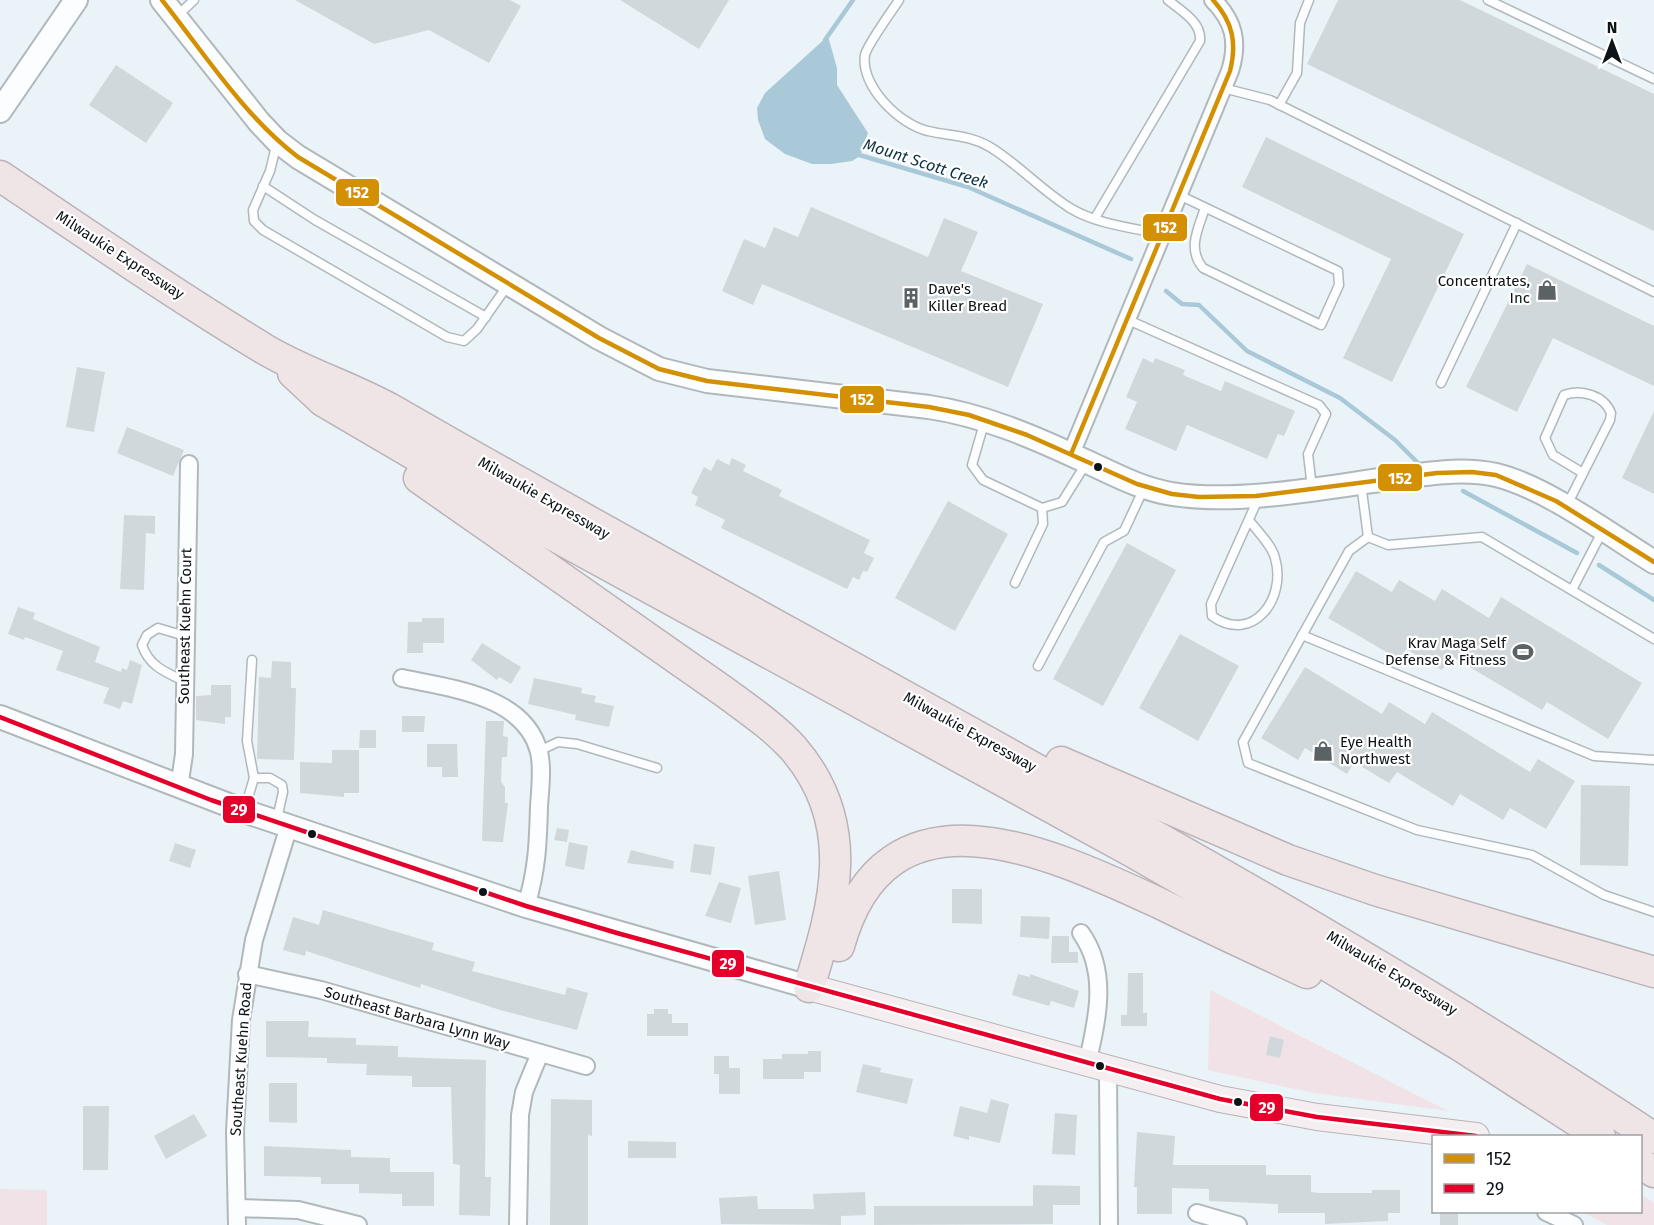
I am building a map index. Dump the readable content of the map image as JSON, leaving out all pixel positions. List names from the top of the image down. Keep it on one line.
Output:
{"streets":{"highway":["Milwaukie Expressway"],"street":["Southeast Kuehn Court","Southeast Barbara Lynn Way","Southeast Kuehn Road"]},"crossings":[["Southeast Barbara Lynn Way","Southeast Kuehn Road"]],"water":["Mount Scott Creek"],"places":{"shop":["Concentrates, Inc","Eye Health Northwest"],"building":["Dave's Killer Bread"],"sports":["Krav Maga Self Defense & Fitness"]},"lines":["transit line 152","transit line 29"],"legend":["152","29"],"north":"top"}
